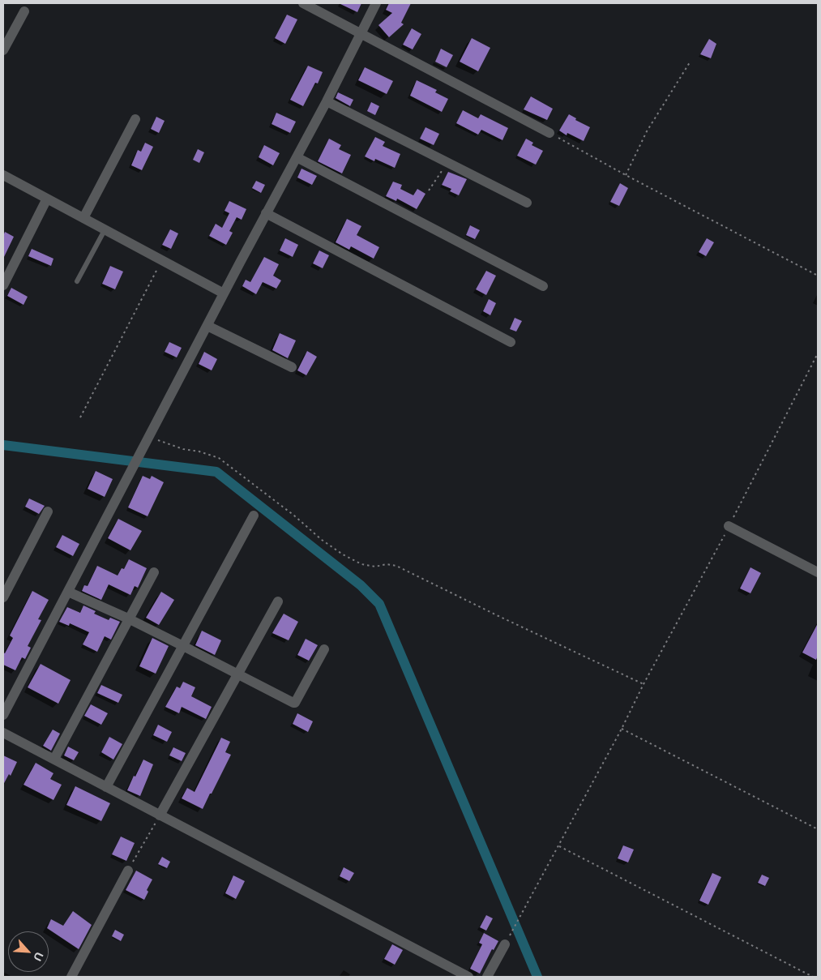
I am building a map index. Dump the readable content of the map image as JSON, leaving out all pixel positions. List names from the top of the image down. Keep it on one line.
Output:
{"north":"bottom right"}
